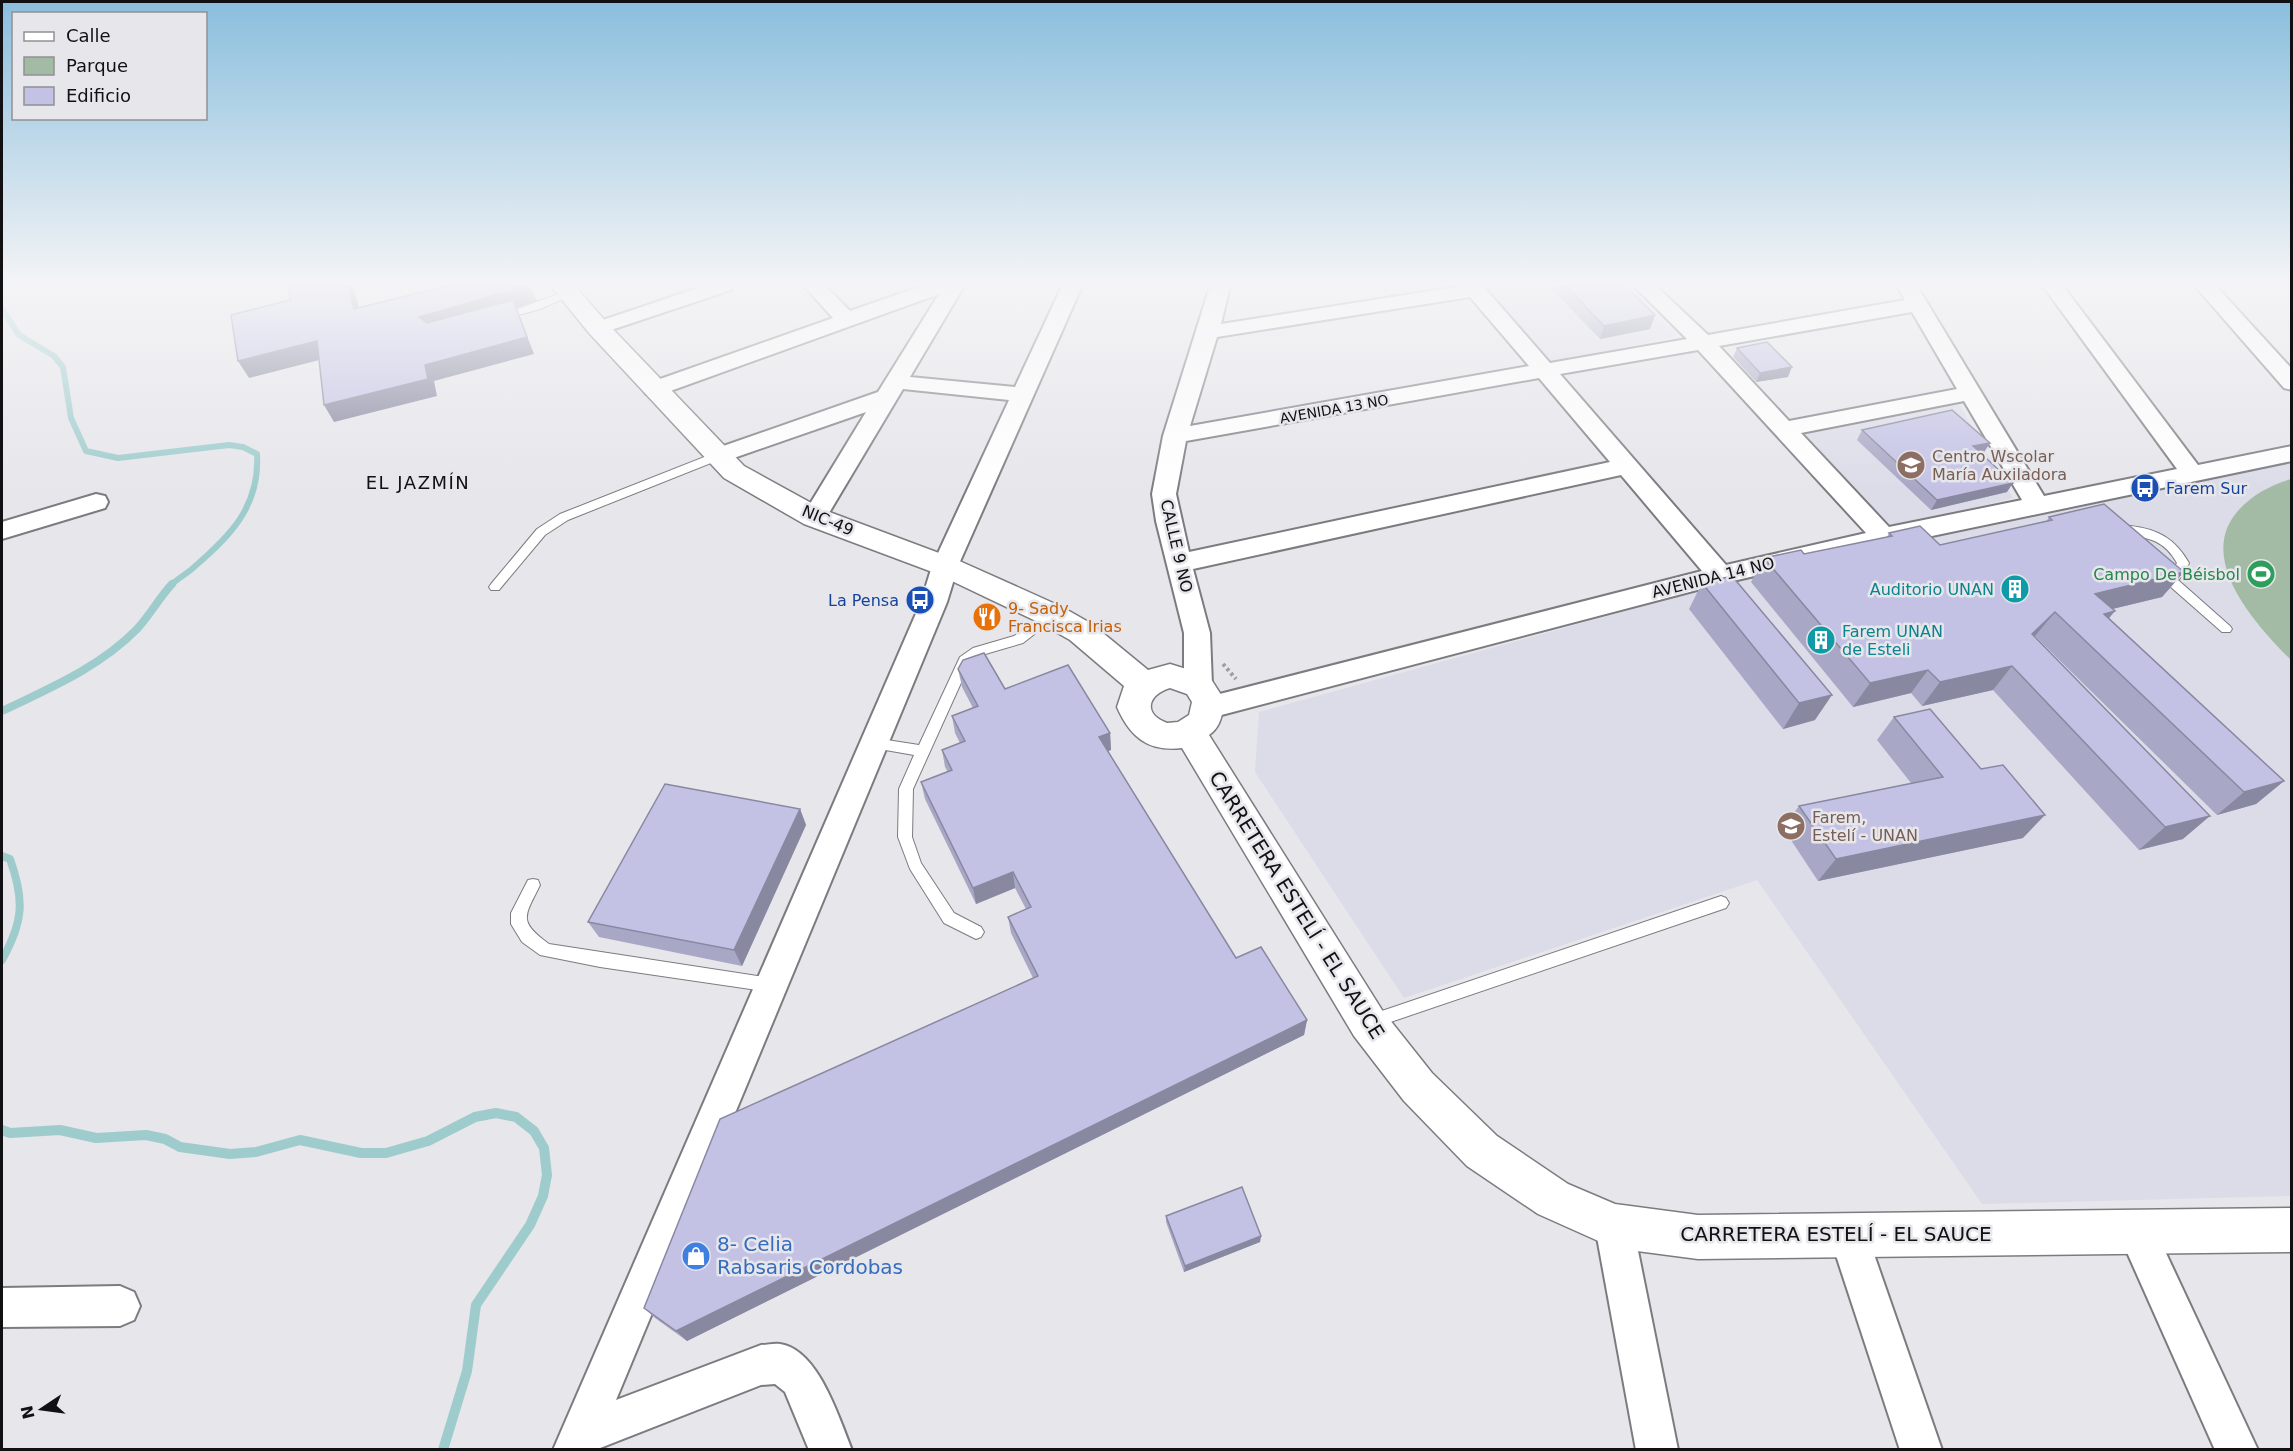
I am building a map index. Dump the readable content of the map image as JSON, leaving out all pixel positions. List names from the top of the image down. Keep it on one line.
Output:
{"streets":{"street":["AVENIDA 13 NO","NIC-49","CALLE 9 NO","AVENIDA 14 NO","CARRETERA ESTELÍ - EL SAUCE"]},"crossings":[["AVENIDA 13 NO","CALLE 9 NO"],["NIC-49","CALLE 9 NO"],["NIC-49","AVENIDA 14 NO"],["NIC-49","CARRETERA ESTELÍ - EL SAUCE"],["CALLE 9 NO","AVENIDA 14 NO"],["CALLE 9 NO","CARRETERA ESTELÍ - EL SAUCE"],["AVENIDA 14 NO","CARRETERA ESTELÍ - EL SAUCE"]],"districts":["EL JAZMÍN"],"places":{"school or university":["Centro Wscolar María Auxiladora","Farem, Estelí - UNAN"],"bus stop":["Farem Sur","La Pensa"],"sports":["Campo De Béisbol"],"building":["Auditorio UNAN","Farem UNAN de Esteli"],"restaurant":["9- Sady Francisca Irias"],"shop":["8- Celia Rabsaris Cordobas"]},"legend":["Calle","Parque","Edificio"],"north":"left"}
